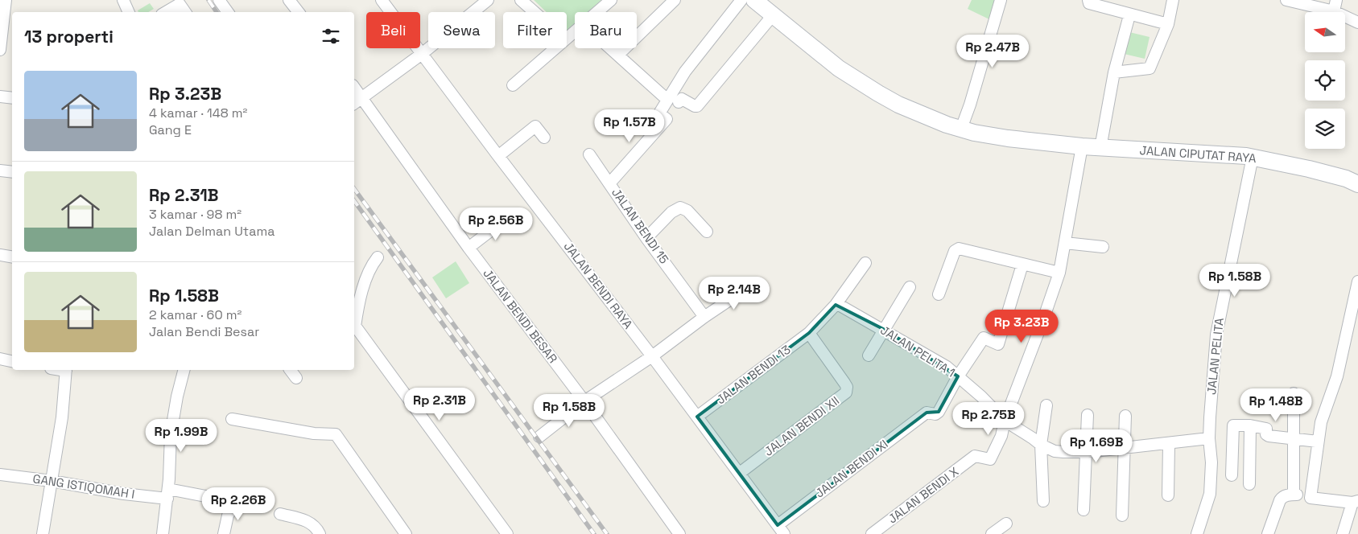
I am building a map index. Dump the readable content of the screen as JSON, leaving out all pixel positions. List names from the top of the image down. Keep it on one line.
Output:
{"streets":{"main road":["JALAN CIPUTAT RAYA"],"street":["JALAN BENDI 15","JALAN BENDI RAYA","JALAN BENDI BESAR","JALAN PELITA 1","JALAN PELITA","JALAN BENDI 13","JALAN BENDI XII","JALAN BENDI XI","GANG ISTIQOMAH I","JALAN BENDI X"]},"crossings":[["JALAN CIPUTAT RAYA","JALAN PELITA"],["JALAN BENDI RAYA","JALAN BENDI 13"],["JALAN BENDI RAYA","JALAN BENDI XII"],["JALAN BENDI RAYA","JALAN BENDI XI"],["JALAN PELITA 1","JALAN PELITA"],["JALAN PELITA 1","JALAN BENDI XI"],["JALAN PELITA 1","JALAN BENDI X"],["JALAN BENDI 13","JALAN BENDI XII"]],"north":"left","page":{"chip":["Beli","Sewa","Filter","Baru"],"heading":"13 properti","price":["Rp 2.47B","Rp 1.57B","Rp 2.56B","Rp 1.58B","Rp 2.14B","Rp 3.23B","Rp 2.31B","Rp 1.48B","Rp 1.58B","Rp 2.75B","Rp 1.99B","Rp 1.69B","Rp 2.26B"],"list":[{"name":"Rp 3.23B","note":"4 kamar · 148 m² · Gang E"},{"name":"Rp 2.31B","note":"3 kamar · 98 m² · Jalan Delman Utama"},{"name":"Rp 1.58B","note":"2 kamar · 60 m² · Jalan Bendi Besar"}]}}
